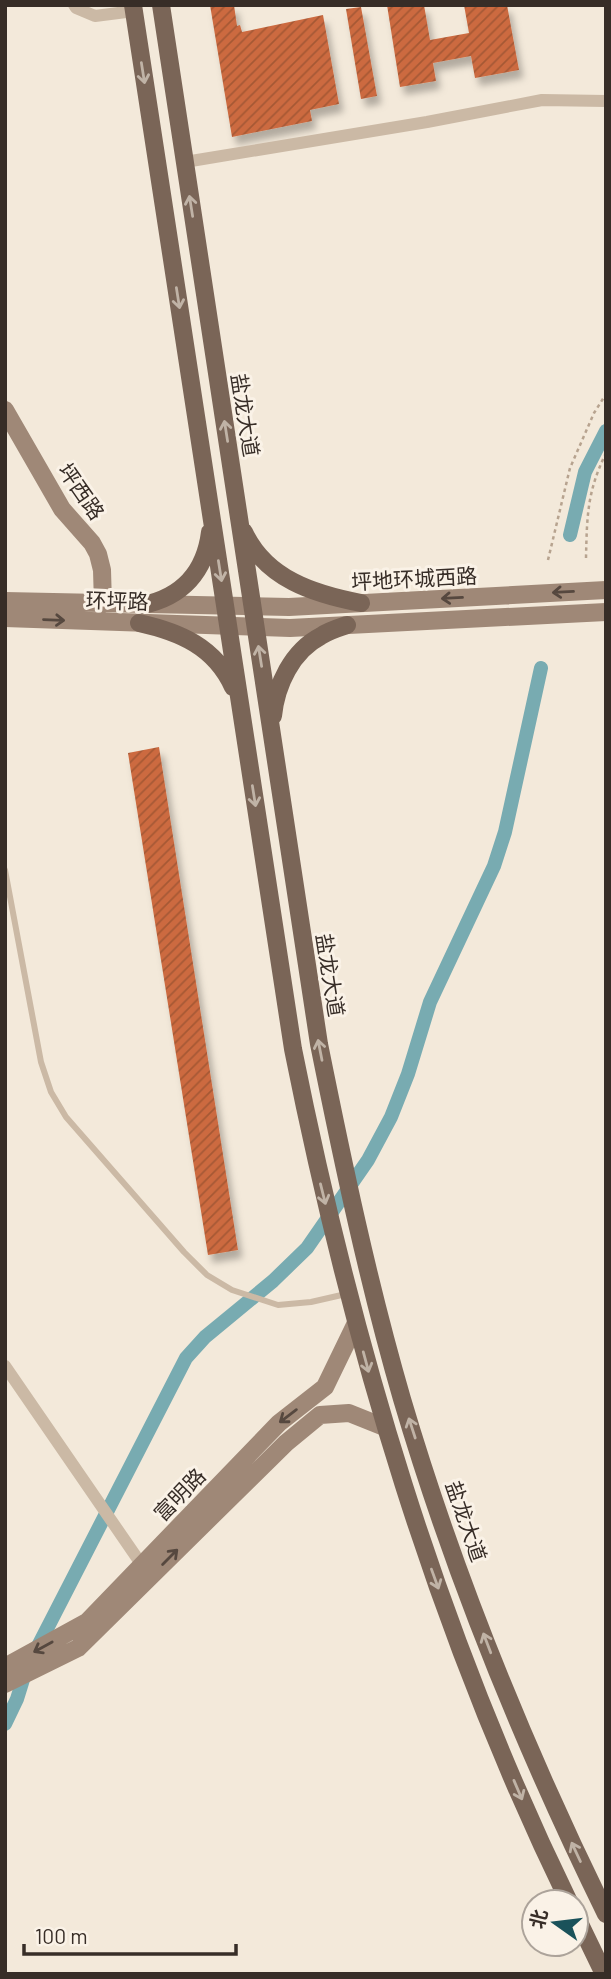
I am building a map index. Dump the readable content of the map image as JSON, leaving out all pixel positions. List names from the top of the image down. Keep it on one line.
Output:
{"streets":{"main road":["盐龙大道","坪西路","坪地环城西路","环坪路","富明路"]},"crossings":[["盐龙大道","坪地环城西路"],["坪西路","环坪路"],["坪地环城西路","环坪路"]],"scale_bar":"100 m","north":"left"}
